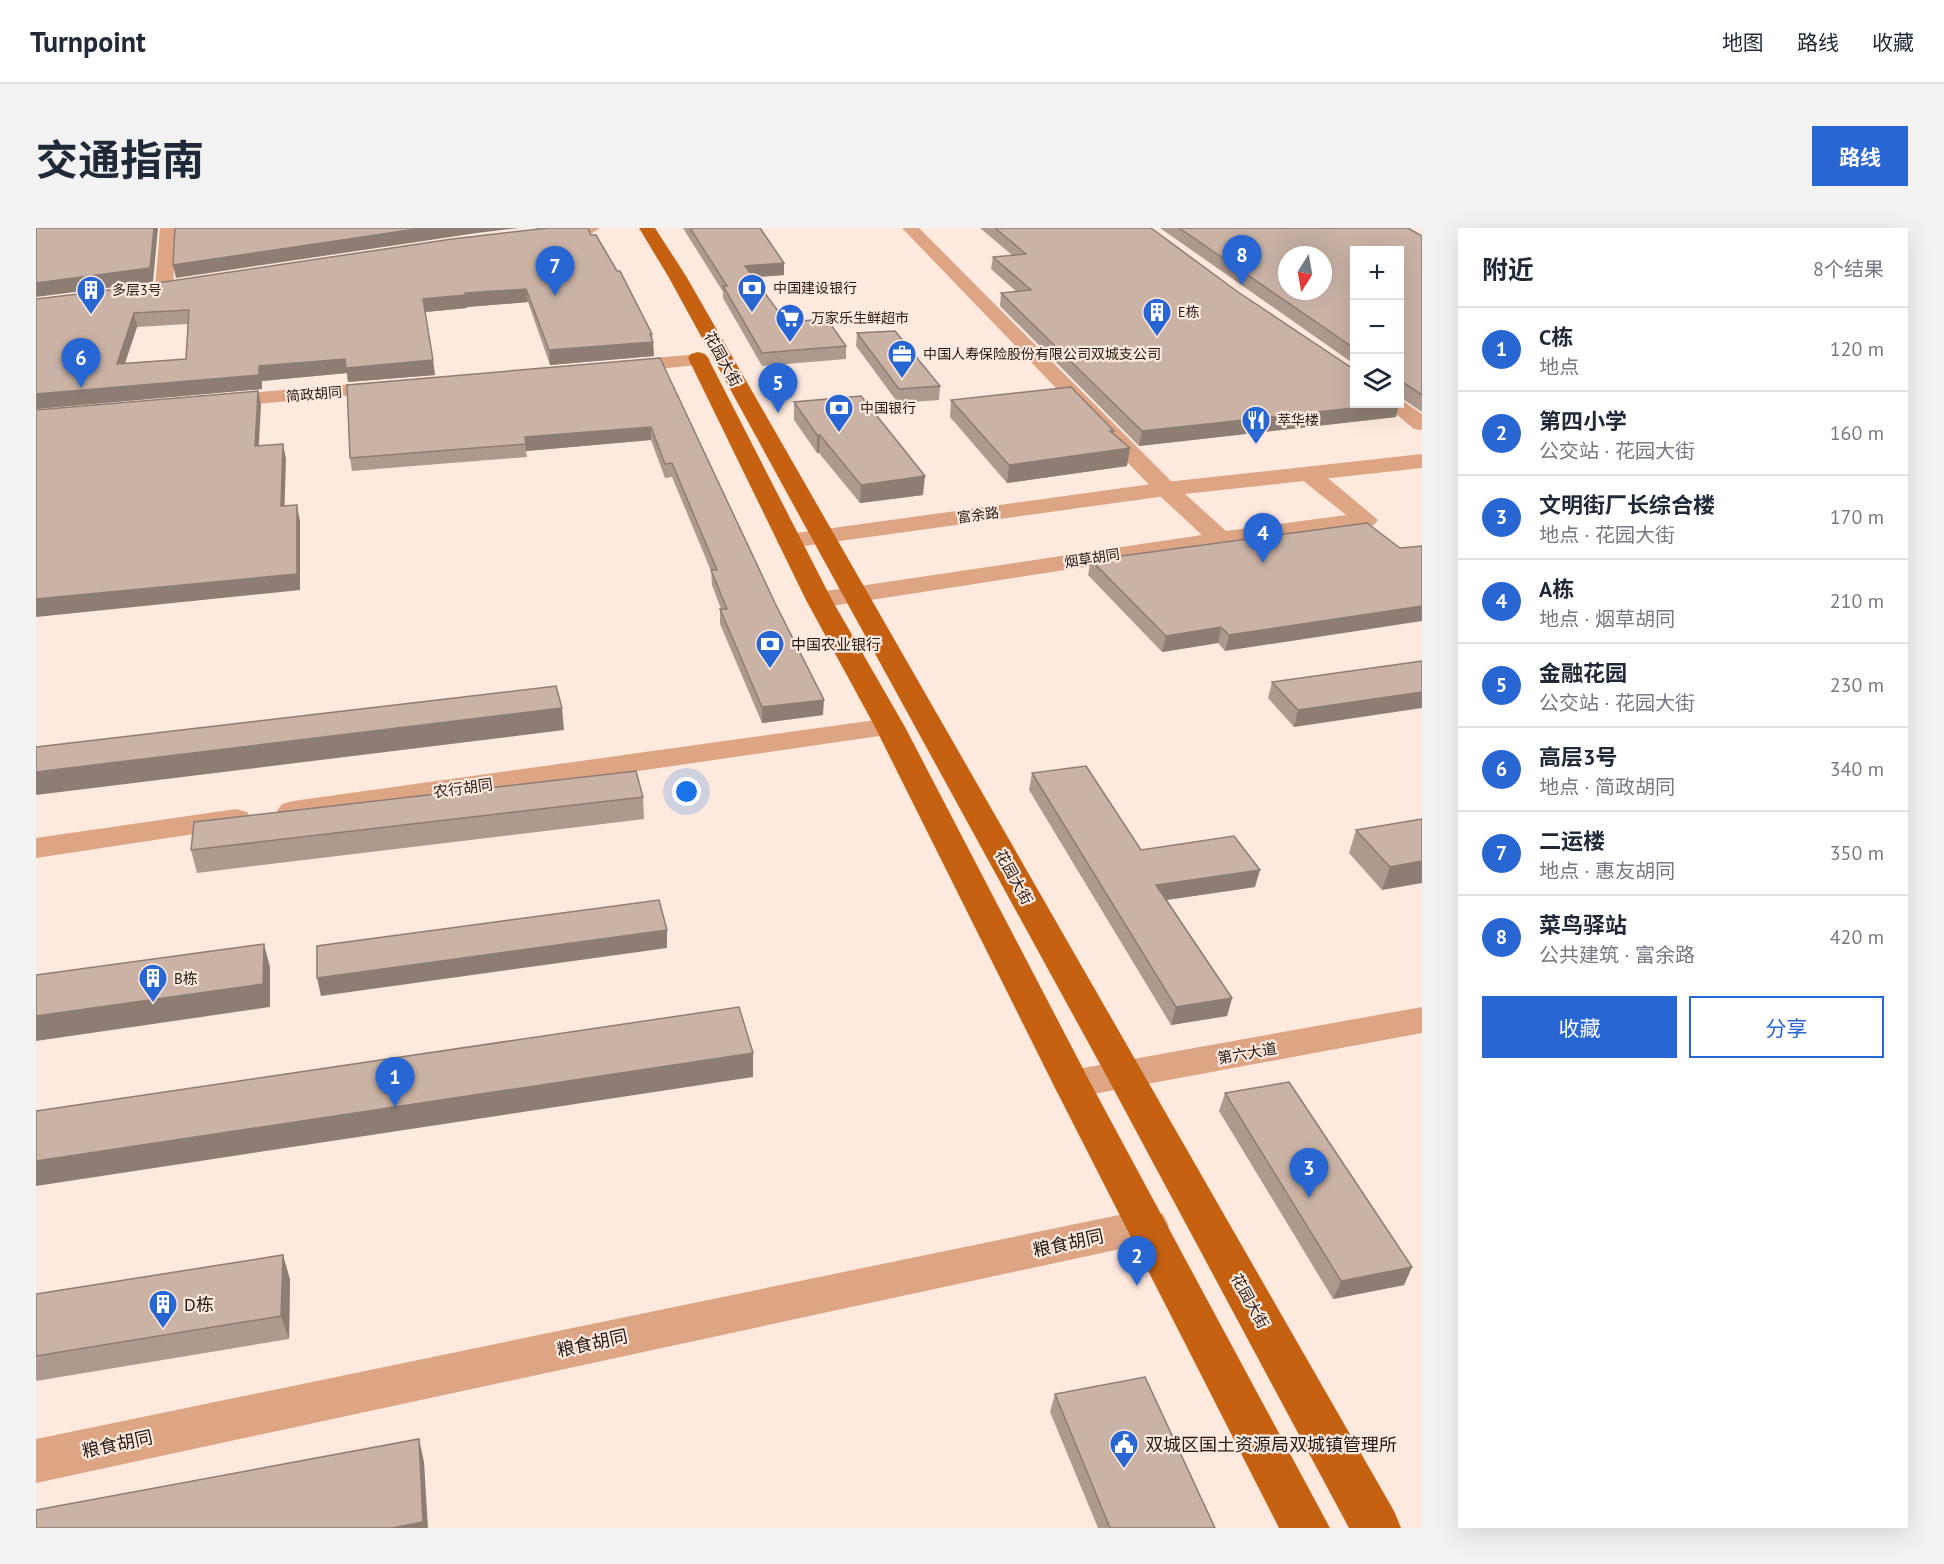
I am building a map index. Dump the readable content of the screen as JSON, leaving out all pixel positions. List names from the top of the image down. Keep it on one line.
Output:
{"streets":{"main road":["花园大街"],"street":["简政胡同","富余路","烟草胡同","农行胡同","第六大道","粮食胡同"]},"crossings":[["花园大街","富余路"],["花园大街","烟草胡同"],["花园大街","农行胡同"],["花园大街","第六大道"],["花园大街","粮食胡同"],["富余路","烟草胡同"]],"places":{"bank":["中国建设银行","中国银行","中国农业银行"],"building":["多层3号","E栋","B栋","D栋"],"supermarket":["万家乐生鲜超市"],"office":["中国人寿保险股份有限公司双城支公司"],"restaurant":["萃华楼"],"public building":["双城区国土资源局双城镇管理所"]},"north":"bottom","page":{"header":"Turnpoint","nav":["地图","路线","收藏"],"title":"交通指南","buttons":["路线",["收藏","分享"]],"heading":["附近","8个结果"],"pins":["8","7","6","5","4","1","3","2"],"map_buttons":["+","−"],"list":[{"mark":"1","name":"C栋","note":"地点","value":"120 m"},{"mark":"2","name":"第四小学","note":"公交站 · 花园大街","value":"160 m"},{"mark":"3","name":"文明街厂长综合楼","note":"地点 · 花园大街","value":"170 m"},{"mark":"4","name":"A栋","note":"地点 · 烟草胡同","value":"210 m"},{"mark":"5","name":"金融花园","note":"公交站 · 花园大街","value":"230 m"},{"mark":"6","name":"高层3号","note":"地点 · 简政胡同","value":"340 m"},{"mark":"7","name":"二运楼","note":"地点 · 惠友胡同","value":"350 m"},{"mark":"8","name":"菜鸟驿站","note":"公共建筑 · 富余路","value":"420 m"}]}}
